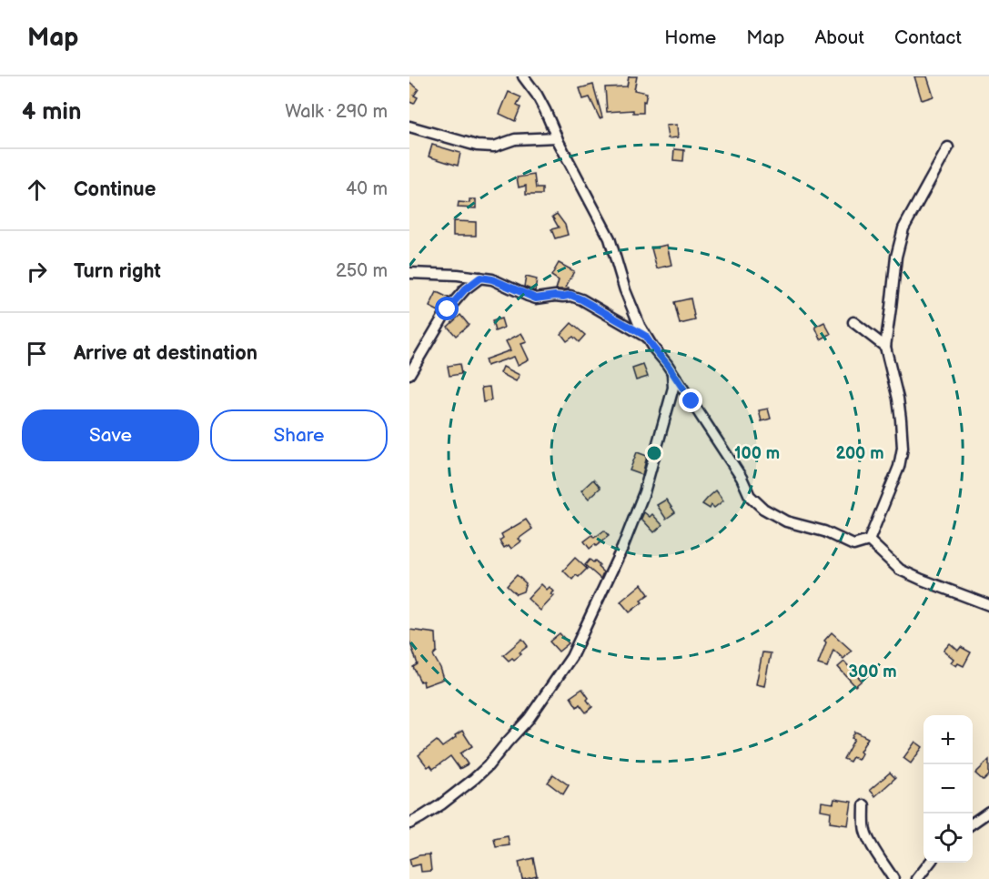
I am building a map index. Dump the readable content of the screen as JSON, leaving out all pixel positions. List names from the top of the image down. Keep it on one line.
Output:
{"page":{"header":"Map","nav":["Home","Map","About","Contact"],"heading":["4 min","Walk · 290 m"],"list":[["Continue","40 m"],["Turn right","250 m"],"Arrive at destination"],"buttons":["Save","Share"],"map_buttons":["+","−"]},"rings":["100 m","200 m","300 m"]}
